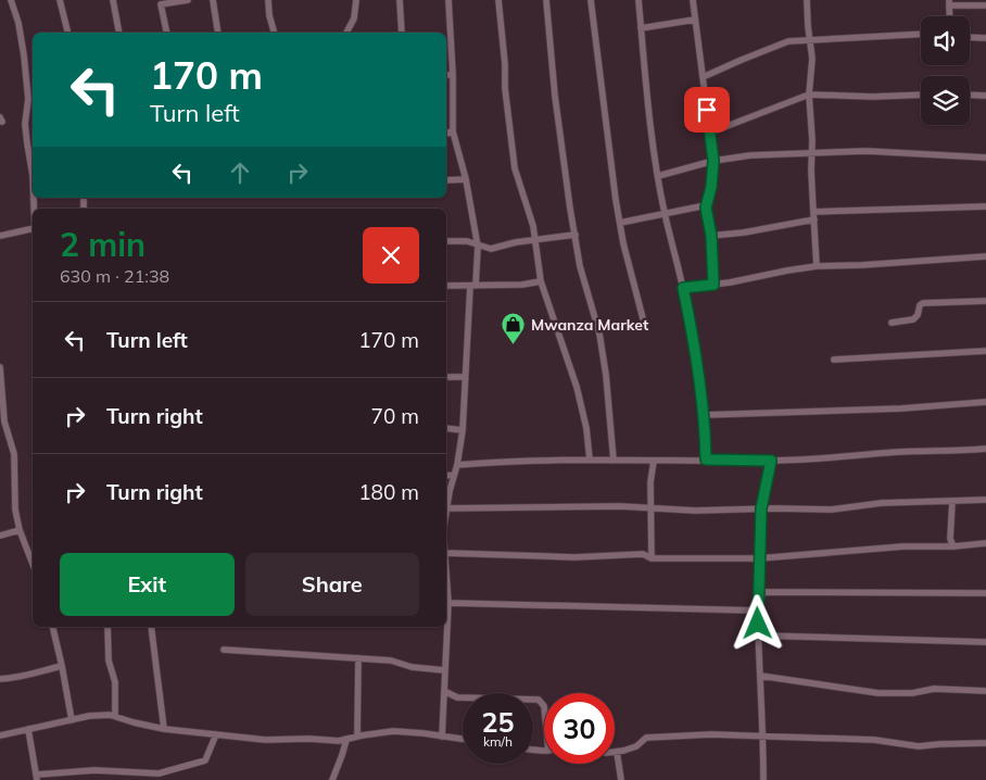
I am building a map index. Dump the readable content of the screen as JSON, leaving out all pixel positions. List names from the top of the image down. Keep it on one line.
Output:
{"places":{"shop":["Mwanza Market"]},"page":{"turn":["170 m","Turn left"],"heading":["2 min","630 m · 21:38"],"list":[{"name":"Turn left","value":"170 m"},{"name":"Turn right","value":"70 m"},{"name":"Turn right","value":"180 m"}],"buttons":["Exit","Share"],"speed":"25 km/h","limit":"30"}}
